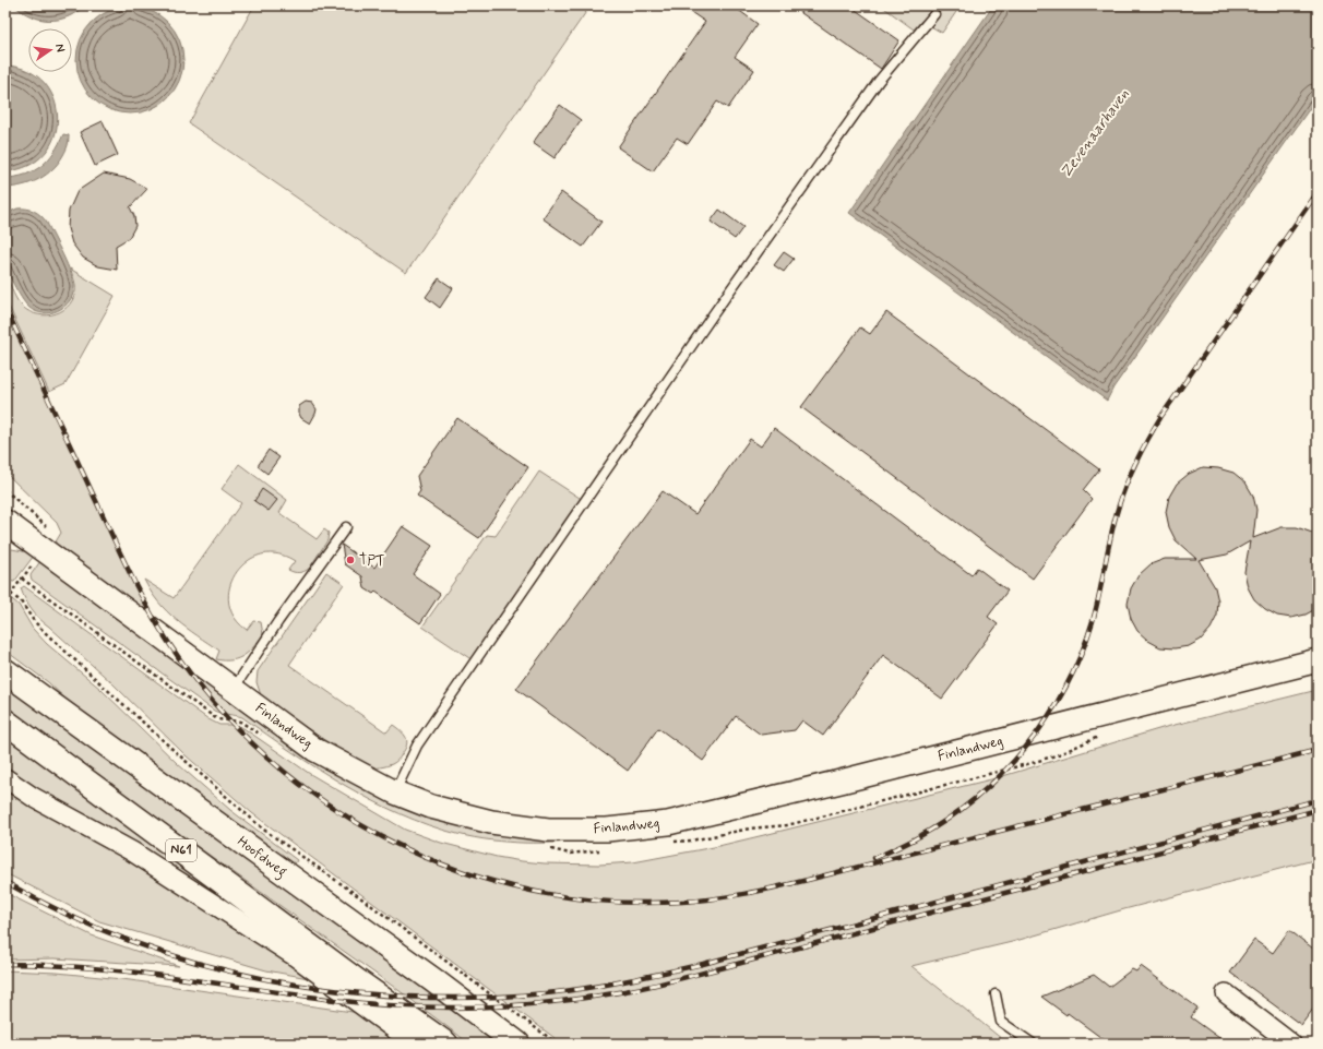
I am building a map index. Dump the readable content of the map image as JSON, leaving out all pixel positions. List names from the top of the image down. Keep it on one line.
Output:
{"streets":{"main road":["N61","Hoofdweg"],"street":["Finlandweg"]},"water":["Zevenaarhaven"],"places":["TPT"],"north":"right"}
